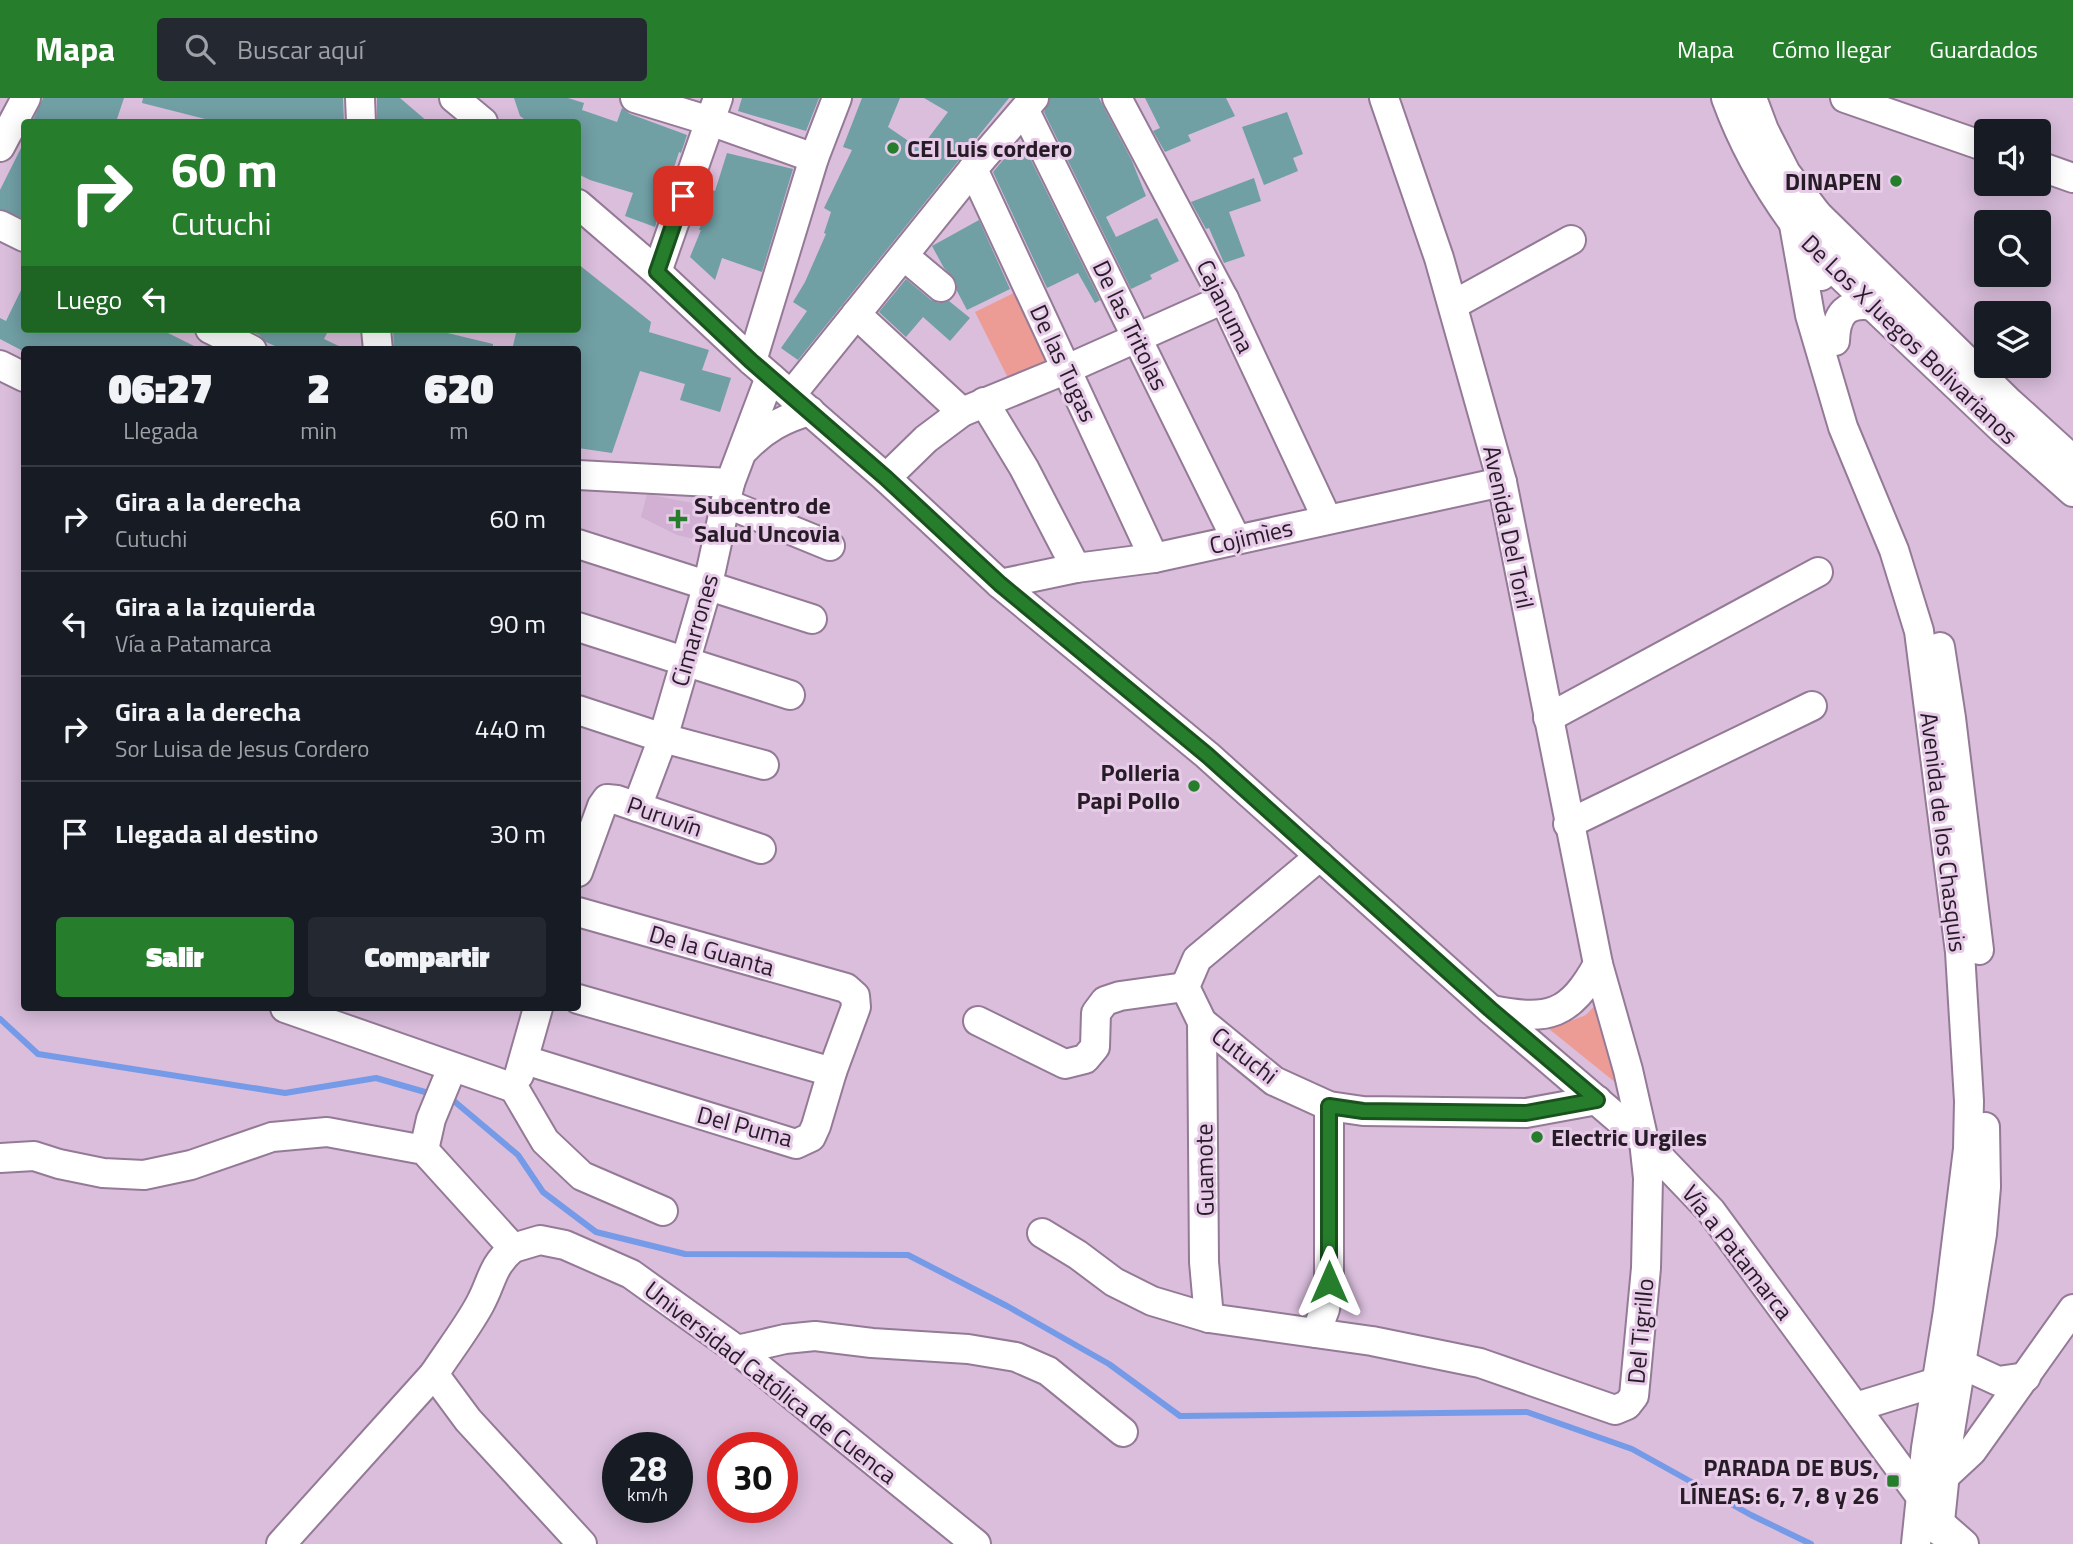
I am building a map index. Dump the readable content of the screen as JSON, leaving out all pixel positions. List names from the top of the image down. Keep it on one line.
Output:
{"streets":{"street":["Cajanuma","De las Tritolas","De Los X Juegos Bolivarianos","De las Tugas","Avenida Del Toril","Cojimìes","Cimarrones","Puruvín","Avenida de los Chasquis","De la Guanta","Cutuchi","Del Puma","Guamote","Vía a Patamarca","Del Tigrillo","Universidad Católica de Cuenca"]},"crossings":[["Cajanuma","Cojimìes"],["De las Tritolas","Cojimìes"],["De Los X Juegos Bolivarianos","Avenida de los Chasquis"],["De las Tugas","Cojimìes"],["Avenida Del Toril","Cojimìes"],["Avenida Del Toril","Vía a Patamarca"],["Avenida Del Toril","Del Tigrillo"],["Cojimìes","Vía a Patamarca"],["Cimarrones","Puruvín"],["Cimarrones","Vía a Patamarca"],["Avenida de los Chasquis","Vía a Patamarca"],["De la Guanta","Del Puma"],["Cutuchi","Guamote"],["Cutuchi","Vía a Patamarca"],["Vía a Patamarca","Del Tigrillo"]],"places":{"other":["CEI Luis cordero","DINAPEN","Polleria Papi Pollo","Electric Urgiles"],"health":["Subcentro de Salud Uncovia"],"transit":["PARADA DE BUS, LÍNEAS: 6, 7, 8 y 26"]},"page":{"header":"Mapa","search":"Buscar aquí","nav":["Mapa","Cómo llegar","Guardados"],"turn":["60 m","Cutuchi"],"then":"Luego","eta":["06:27","Llegada","2","min","620","m"],"list":[{"name":"Gira a la derecha","note":"Cutuchi","value":"60 m"},{"name":"Gira a la izquierda","note":"Vía a Patamarca","value":"90 m"},{"name":"Gira a la derecha","note":"Sor Luisa de Jesus Cordero","value":"440 m"},{"name":"Llegada al destino","value":"30 m"}],"buttons":["Salir","Compartir"],"speed":"28 km/h","limit":"30"}}
